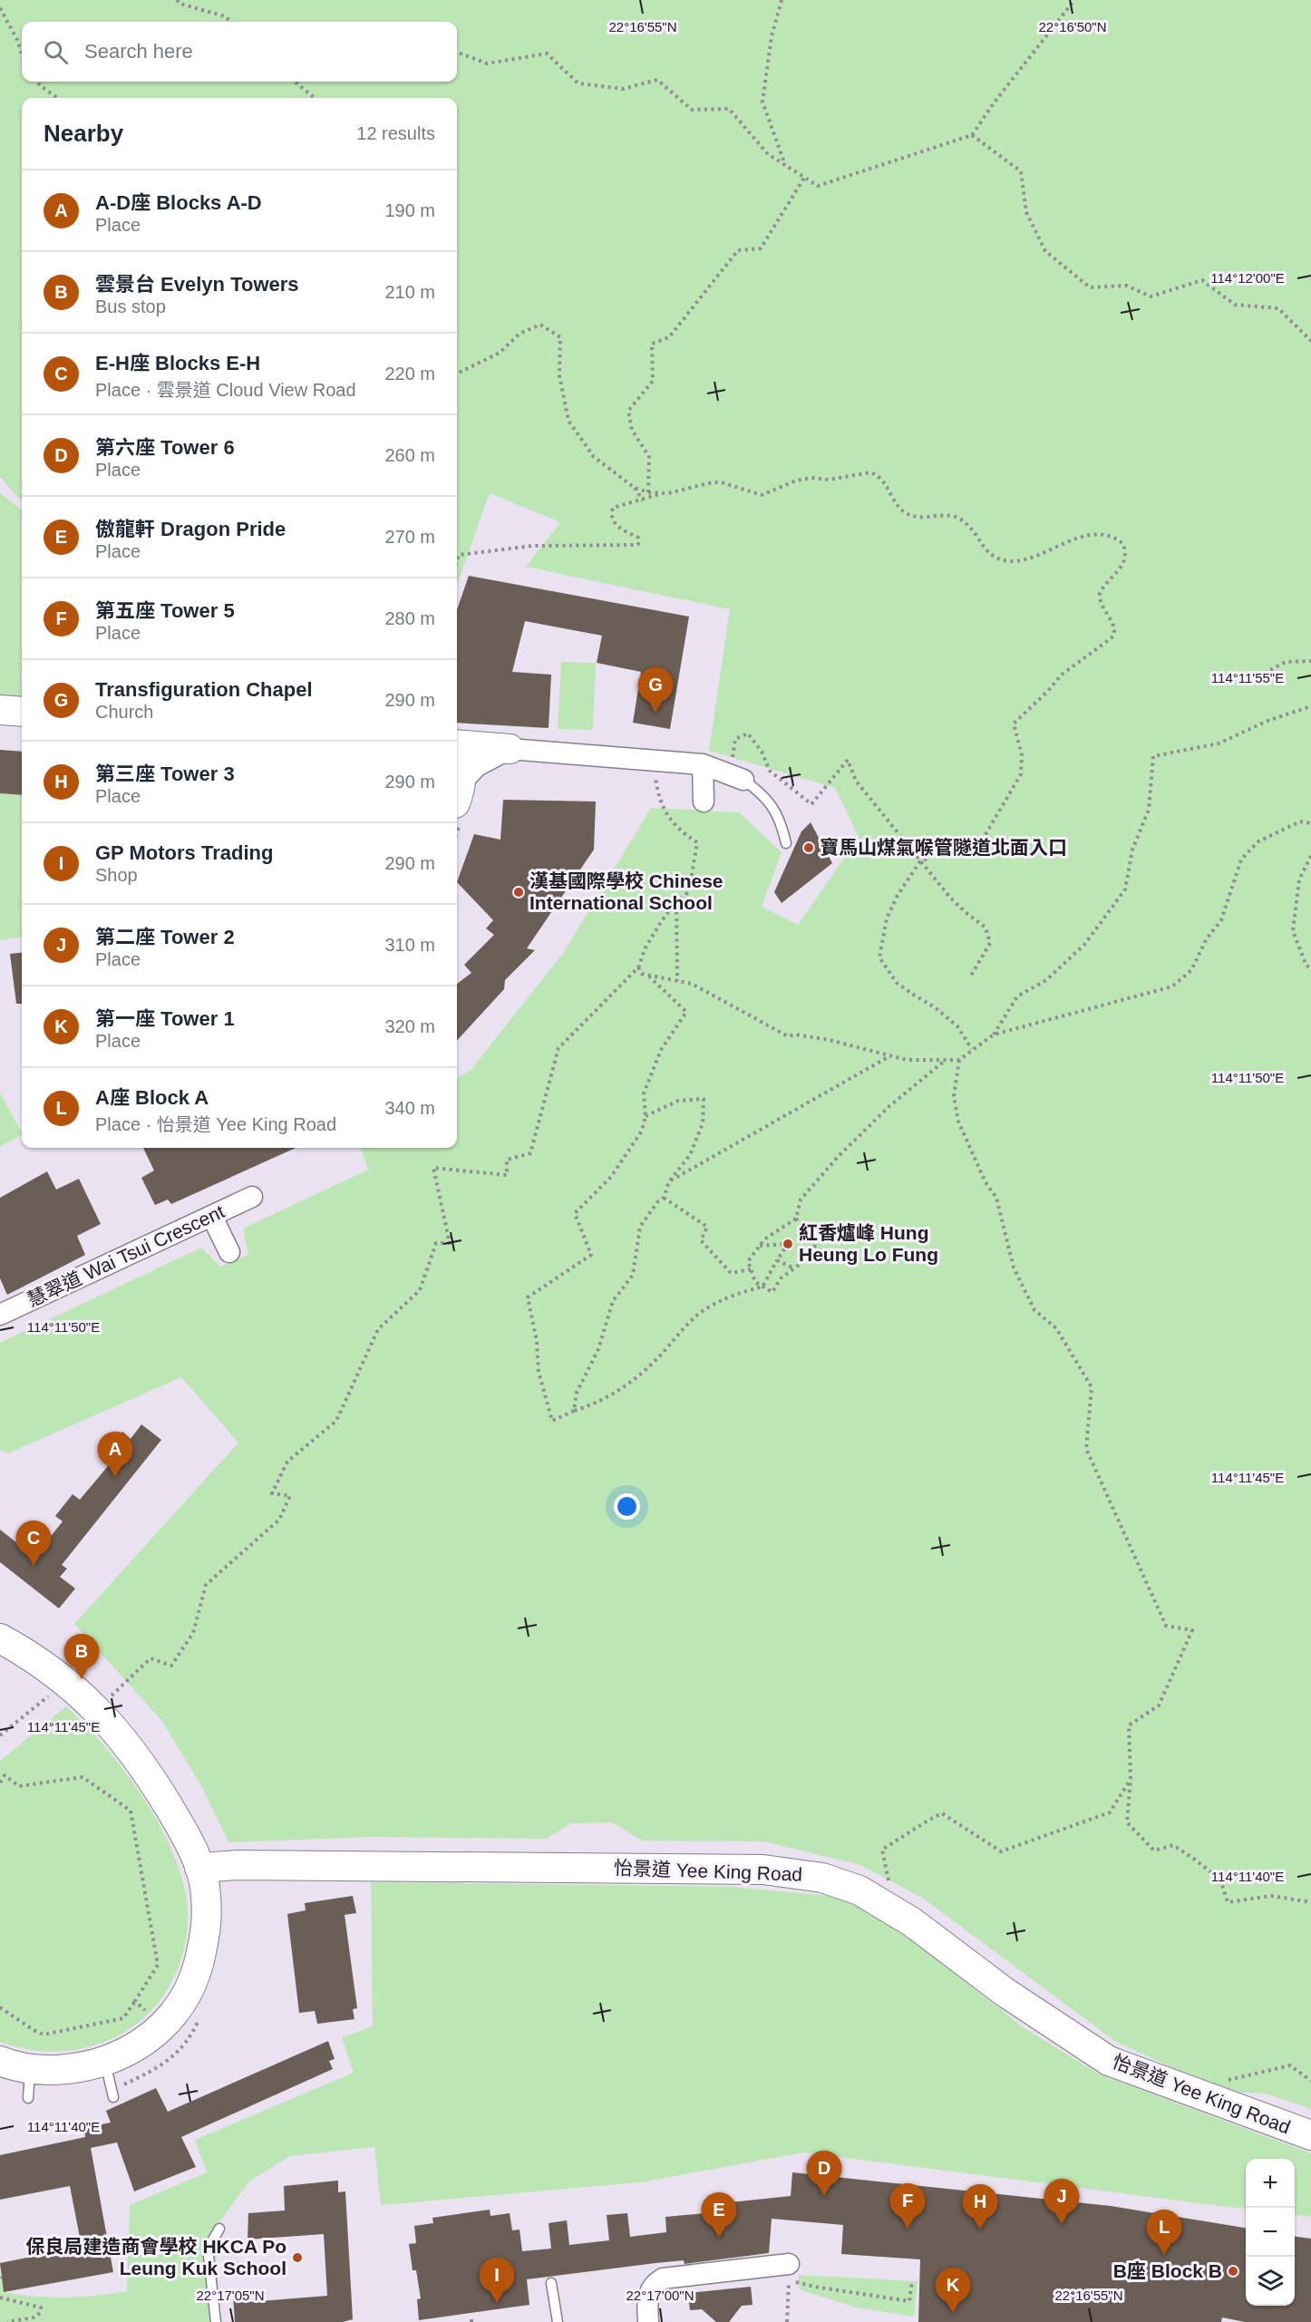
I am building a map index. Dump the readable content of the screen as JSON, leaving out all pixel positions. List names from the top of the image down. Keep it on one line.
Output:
{"streets":{"street":["慧翠道 Wai Tsui Crescent","怡景道 Yee King Road"]},"places":["寶馬山煤氣喉管隧道北面入口","漢基國際學校 Chinese International School","紅香爐峰 Hung Heung Lo Fung","保良局建造商會學校 HKCA Po Leung Kuk School","B座 Block B"],"page":{"search":"Search here","heading":["Nearby","12 results"],"list":[{"mark":"A","name":"A-D座 Blocks A-D","note":"Place","value":"190 m"},{"mark":"B","name":"雲景台 Evelyn Towers","note":"Bus stop","value":"210 m"},{"mark":"C","name":"E-H座 Blocks E-H","note":"Place · 雲景道 Cloud View Road","value":"220 m"},{"mark":"D","name":"第六座 Tower 6","note":"Place","value":"260 m"},{"mark":"E","name":"傲龍軒 Dragon Pride","note":"Place","value":"270 m"},{"mark":"F","name":"第五座 Tower 5","note":"Place","value":"280 m"},{"mark":"G","name":"Transfiguration Chapel","note":"Church","value":"290 m"},{"mark":"H","name":"第三座 Tower 3","note":"Place","value":"290 m"},{"mark":"I","name":"GP Motors Trading","note":"Shop","value":"290 m"},{"mark":"J","name":"第二座 Tower 2","note":"Place","value":"310 m"},{"mark":"K","name":"第一座 Tower 1","note":"Place","value":"320 m"},{"mark":"L","name":"A座 Block A","note":"Place · 怡景道 Yee King Road","value":"340 m"}],"pins":["G","A","C","B","D","J","F","H","E","L","I","K"],"map_buttons":["+","−"]},"coordinates":["22°16'55\"N","22°16'50\"N","114°12'00\"E","114°11'55\"E","114°11'50\"E","114°11'45\"E","114°11'40\"E","22°17'05\"N","22°17'00\"N"]}
